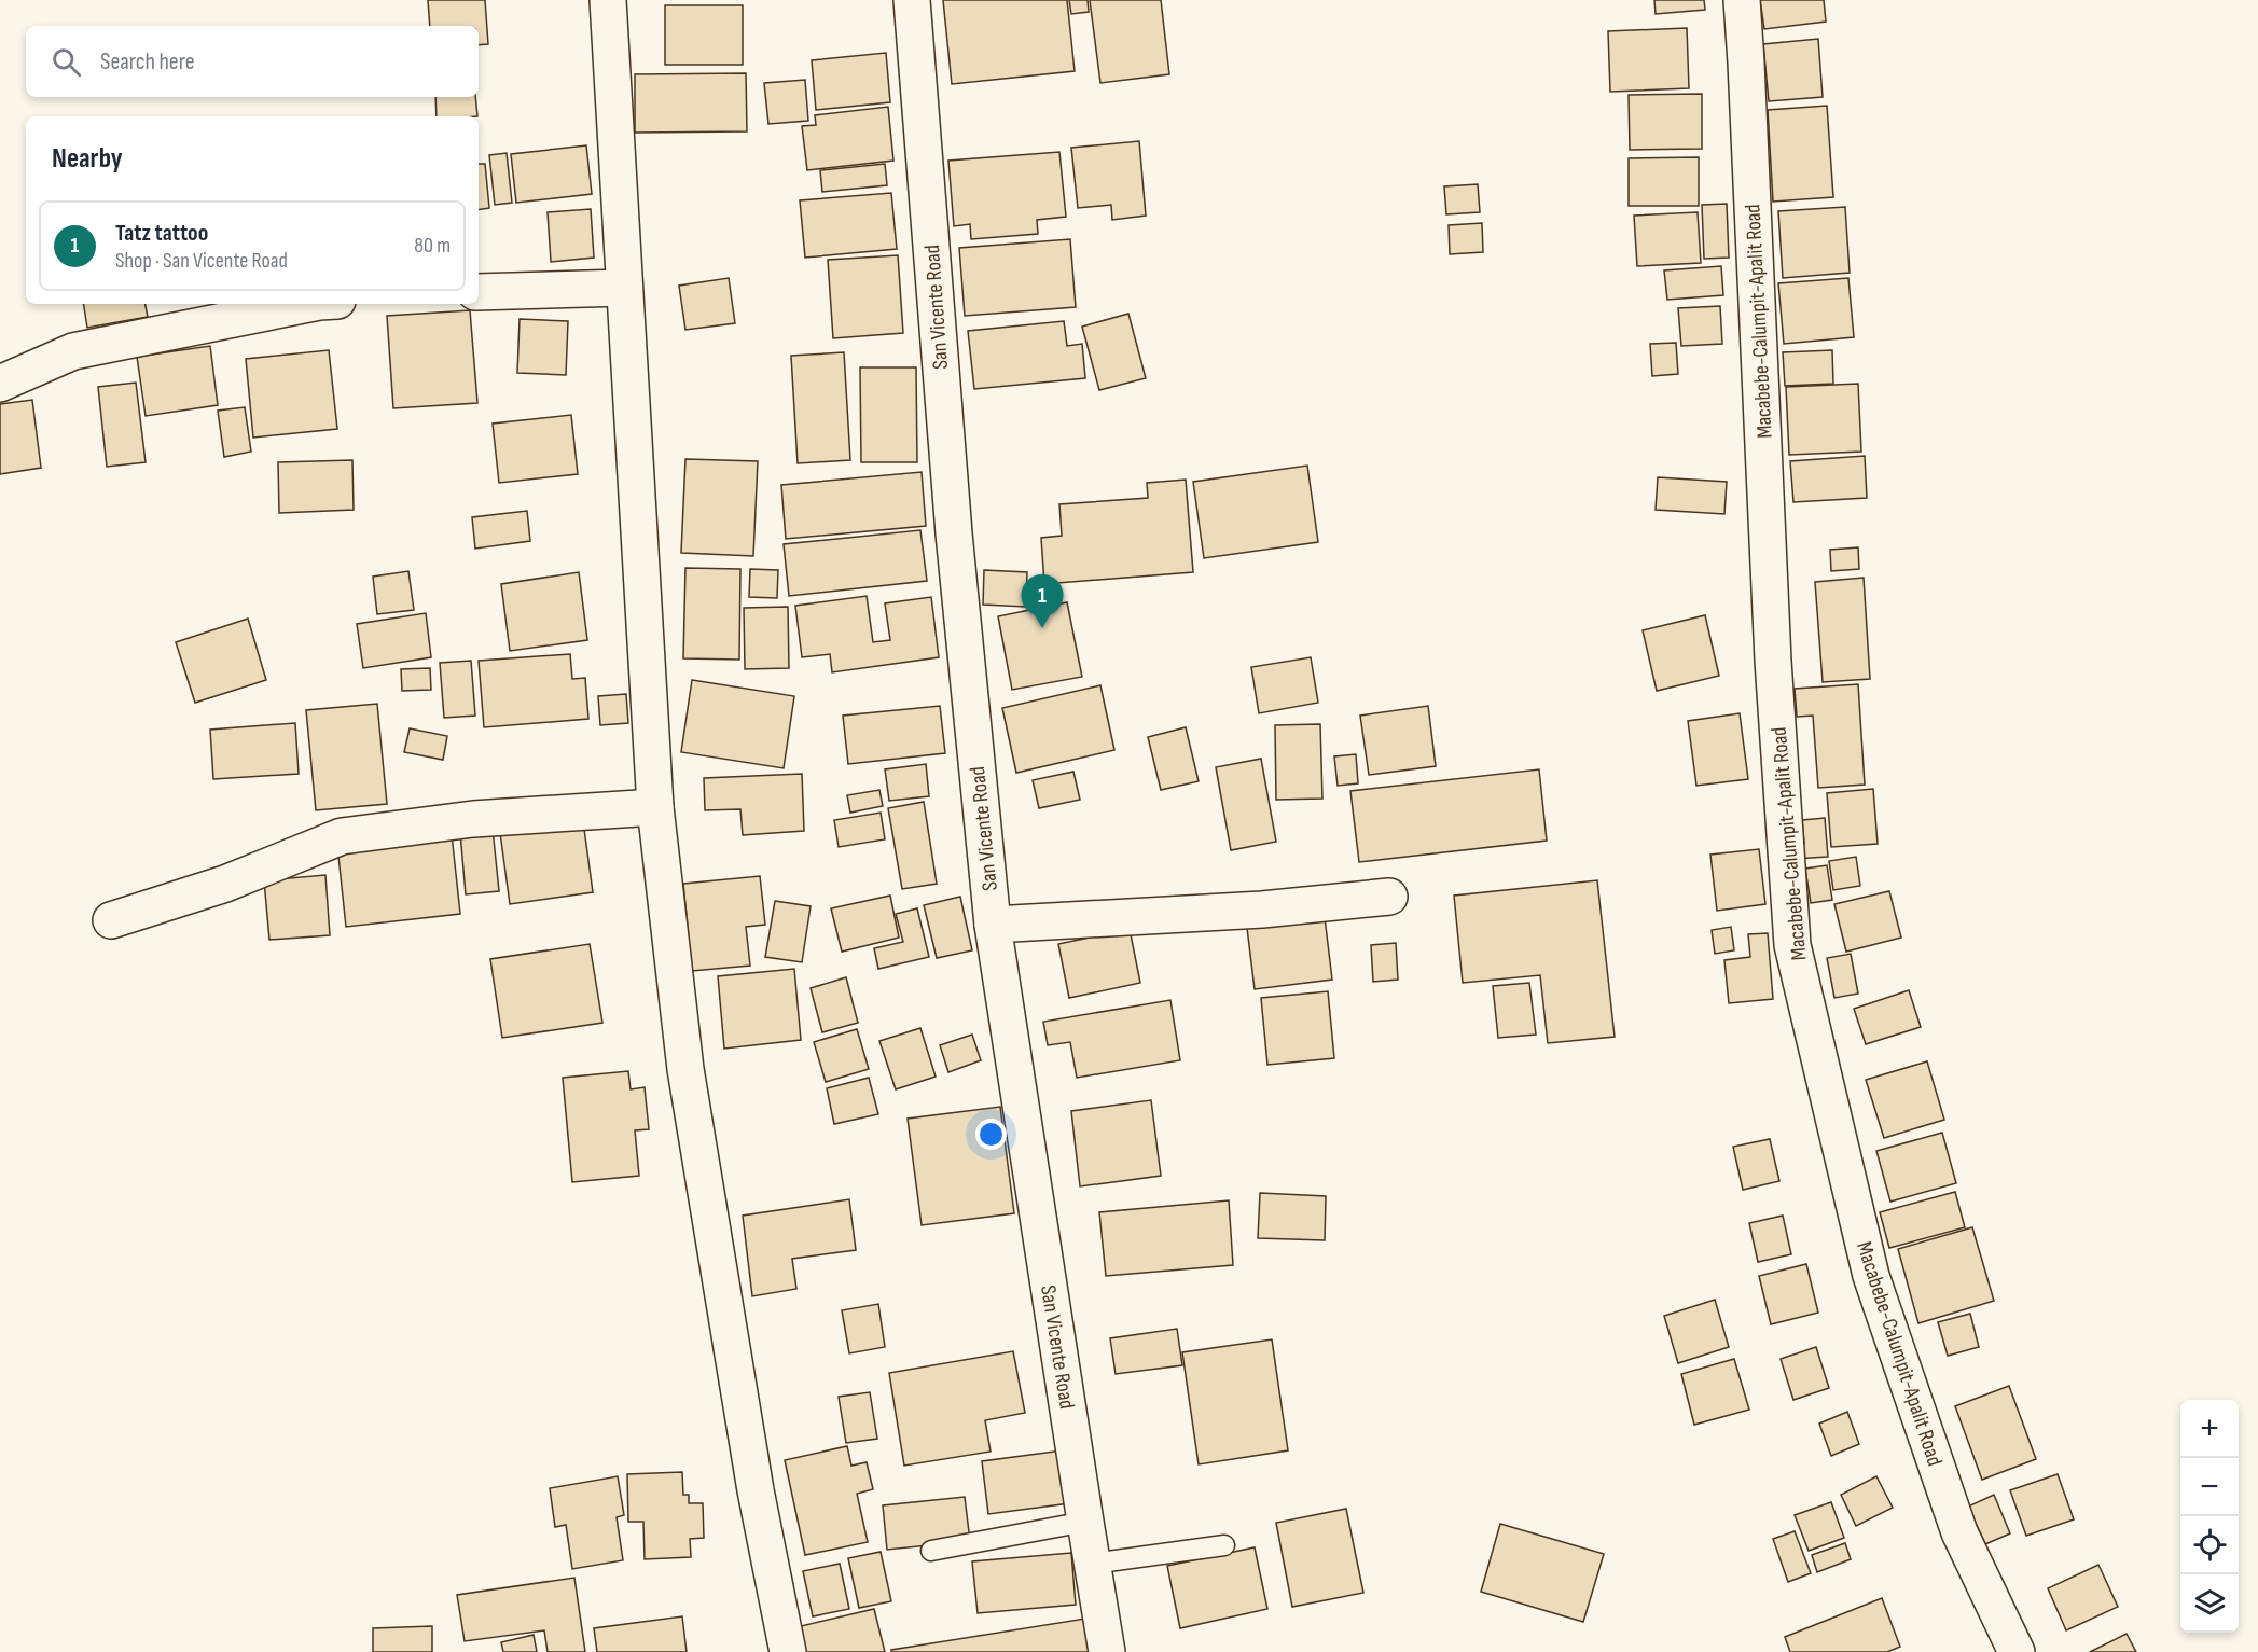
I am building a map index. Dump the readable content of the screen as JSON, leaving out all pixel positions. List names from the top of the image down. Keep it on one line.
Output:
{"streets":{"street":["San Vicente Road","Macabebe-Calumpit-Apalit Road"]},"page":{"search":"Search here","heading":"Nearby","list":[{"mark":"1","name":"Tatz tattoo","note":"Shop · San Vicente Road","value":"80 m"}],"pins":"1","map_buttons":["+","−"]}}
